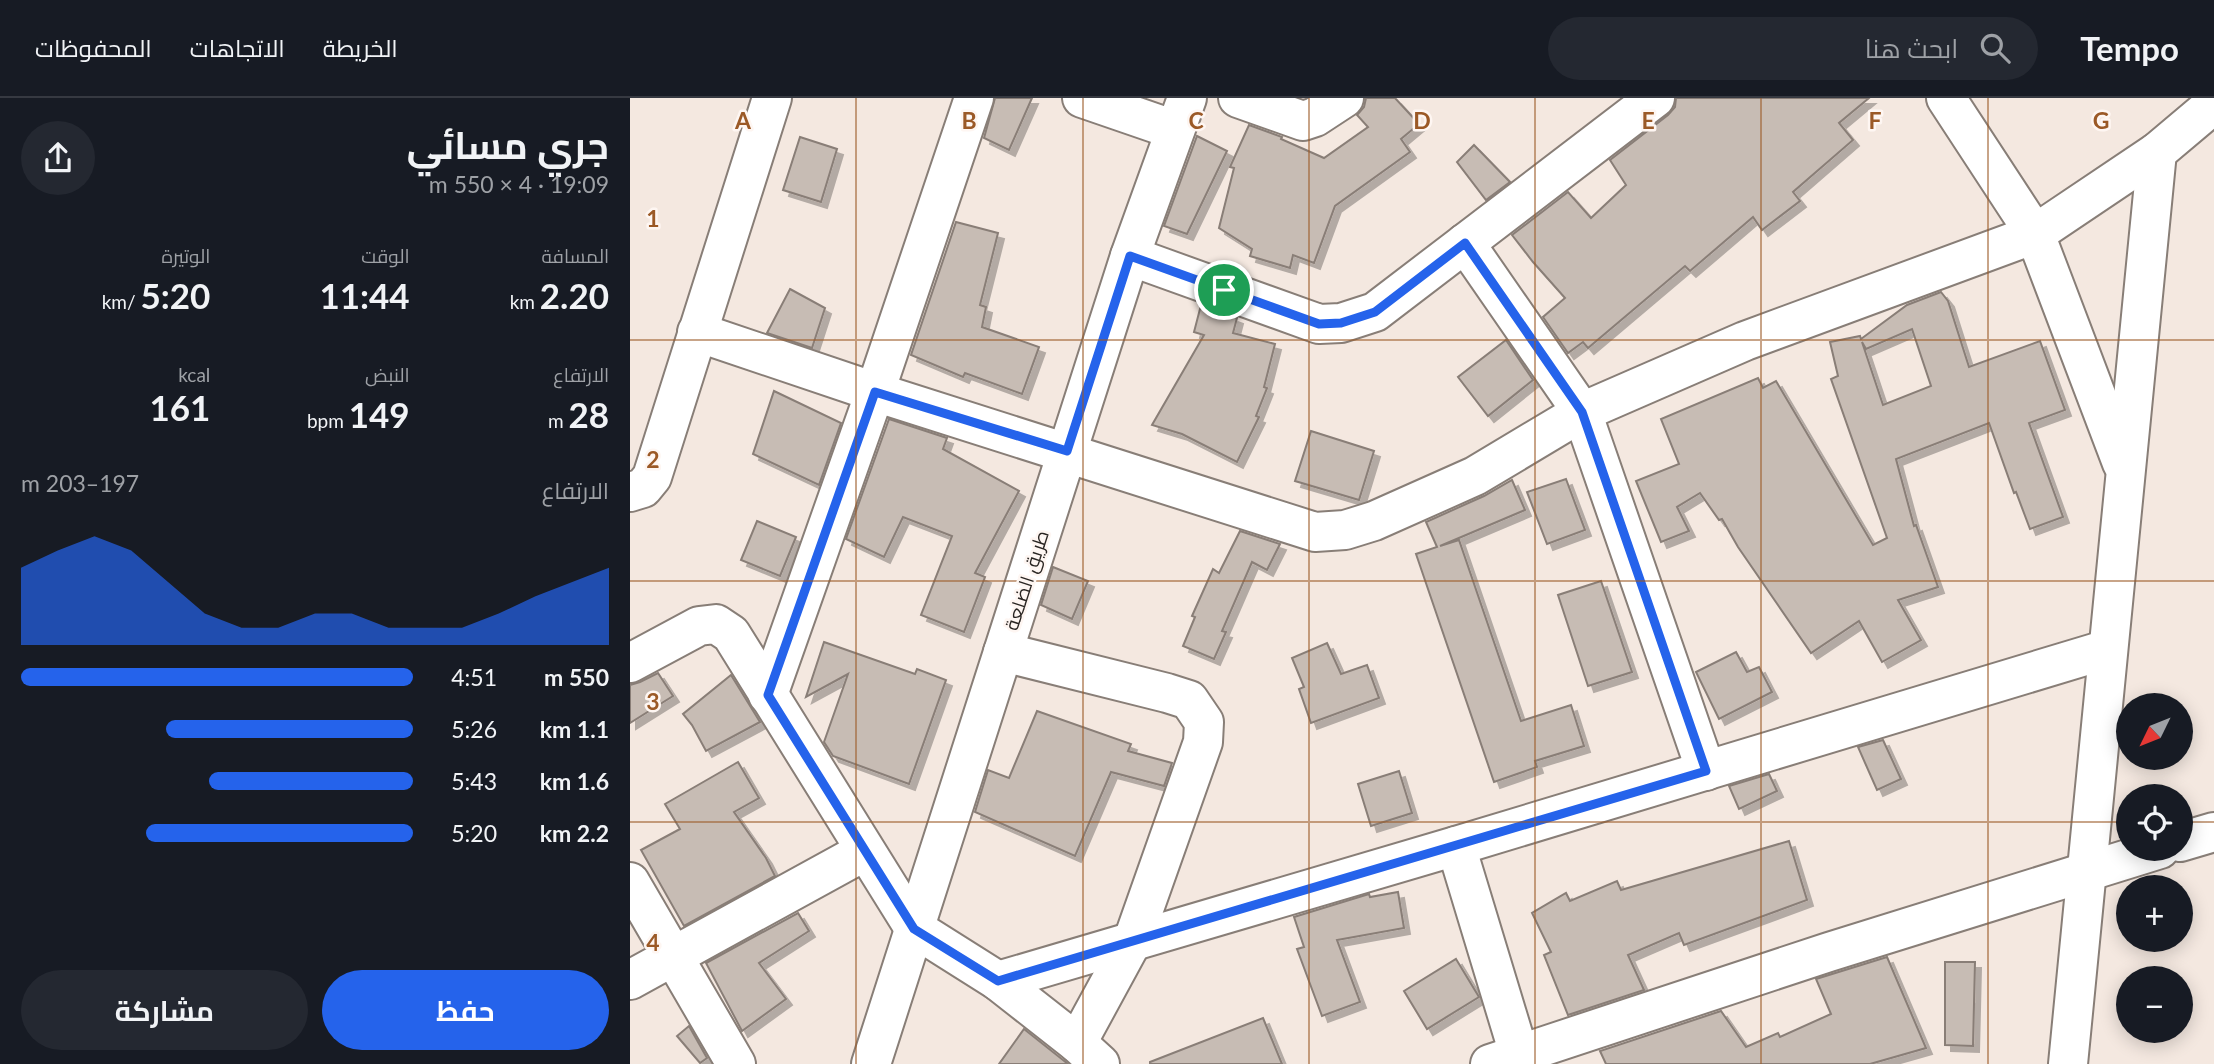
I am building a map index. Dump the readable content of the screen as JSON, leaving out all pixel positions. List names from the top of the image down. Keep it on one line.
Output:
{"streets":{"street":["طريق الضلعة"]},"north":"bottom left","page":{"header":"Tempo","search":"ابحث هنا","nav":["الخريطة","الاتجاهات","المحفوظات"],"heading":["جري مسائي","19:09 · 4 × 550 m"],"stats":[["المسافة","2.20 km"],["الوقت","11:44"],["الوتيرة","5:20 /km"],["الارتفاع","28 m"],["النبض","149 bpm"],["kcal","161"]],"chart":["الارتفاع","197–203 m"],"list":[{"name":"550 m","note":"4:51"},{"name":"1.1 km","note":"5:26"},{"name":"1.6 km","note":"5:43"},{"name":"2.2 km","note":"5:20"}],"map_buttons":["+","−"],"buttons":["حفظ","مشاركة"]},"grid":{"columns":["A","B","C","D","E","F","G"],"rows":["1","2","3","4"]}}
